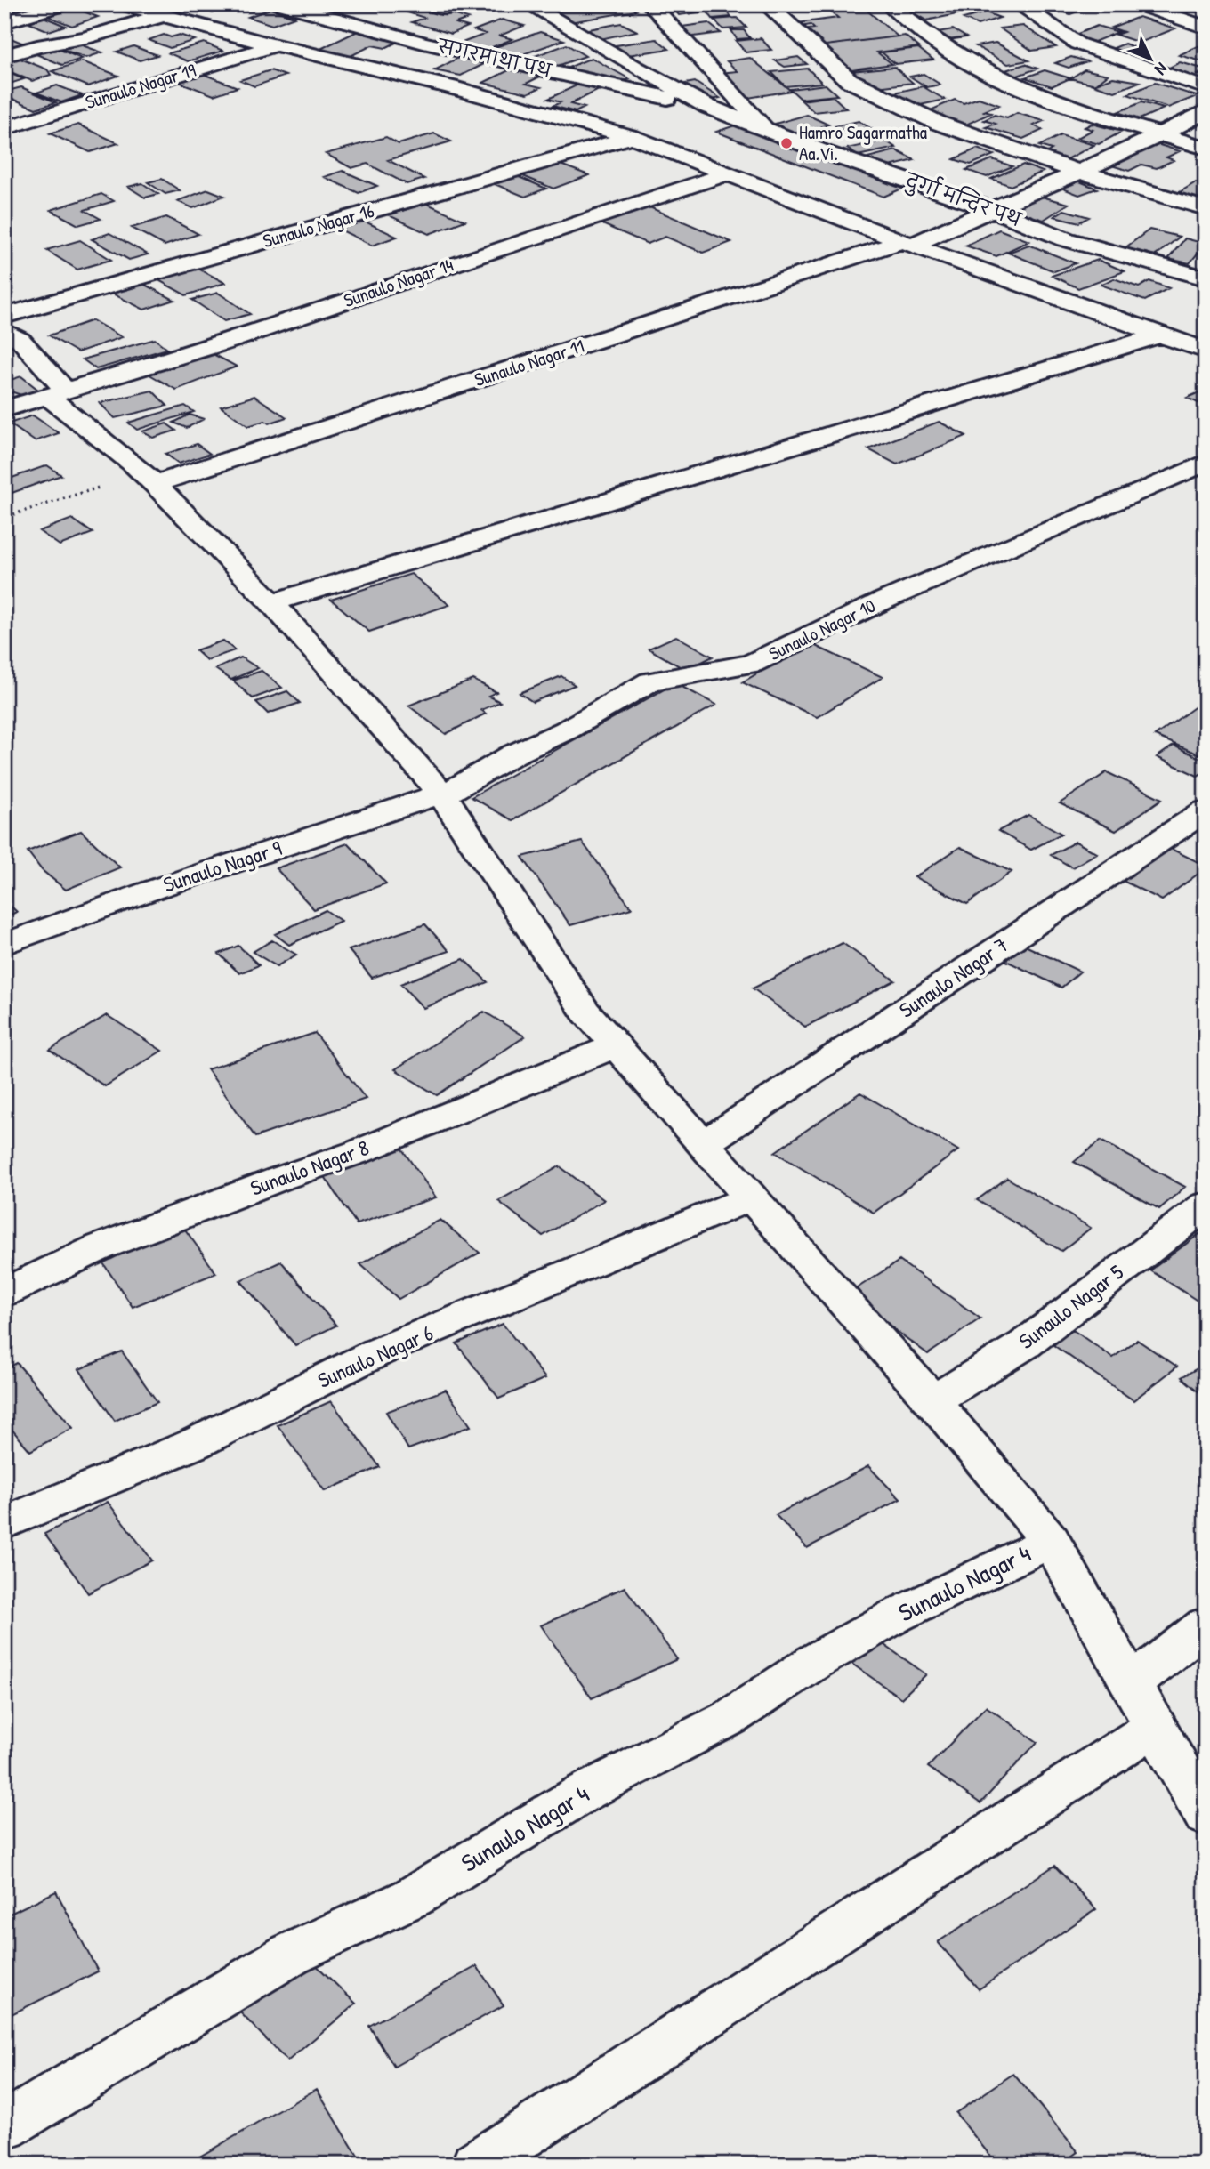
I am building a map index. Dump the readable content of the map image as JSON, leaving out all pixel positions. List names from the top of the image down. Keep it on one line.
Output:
{"streets":{"street":["सगरमाथा पथ","Sunaulo Nagar 19","दुर्गा मन्दिर पथ","Sunaulo Nagar 16","Sunaulo Nagar 14","Sunaulo Nagar 11","Sunaulo Nagar 10","Sunaulo Nagar 9","Sunaulo Nagar 7","Sunaulo Nagar 8","Sunaulo Nagar 5","Sunaulo Nagar 6","Sunaulo Nagar 4"]},"crossings":[["सगरमाथा पथ","Sunaulo Nagar 19"],["सगरमाथा पथ","दुर्गा मन्दिर पथ"],["दुर्गा मन्दिर पथ","Sunaulo Nagar 11"],["Sunaulo Nagar 10","Sunaulo Nagar 9"]],"places":["Hamro Sagarmatha Aa.Vi."],"north":"bottom right"}
